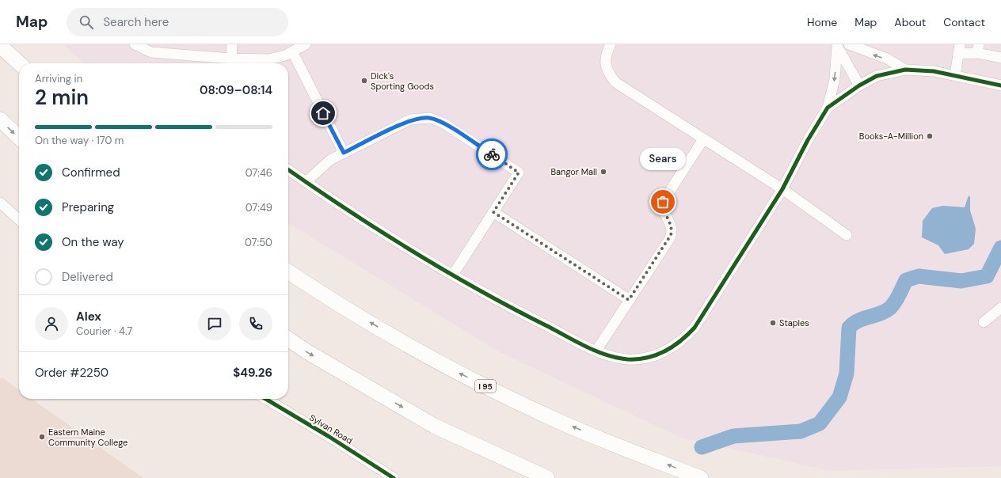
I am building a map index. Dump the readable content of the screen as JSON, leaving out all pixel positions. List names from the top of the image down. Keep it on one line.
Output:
{"streets":{"highway":["I 95"],"street":["Sylvan Road"]},"places":["Dick's Sporting Goods","Books-A-Million","Bangor Mall","Sears","Staples","Eastern Maine Community College"],"page":{"header":"Map","search":"Search here","nav":["Home","Map","About","Contact"],"heading":["2 min","Arriving in","08:09–08:14"],"panel":["Alex","Courier · 4.7","Order #2250","$49.26"],"bar":"On the way · 170 m","bubble":"Sears","list":[["Confirmed","07:46"],["Preparing","07:49"],["On the way","07:50"],"Delivered"]}}
